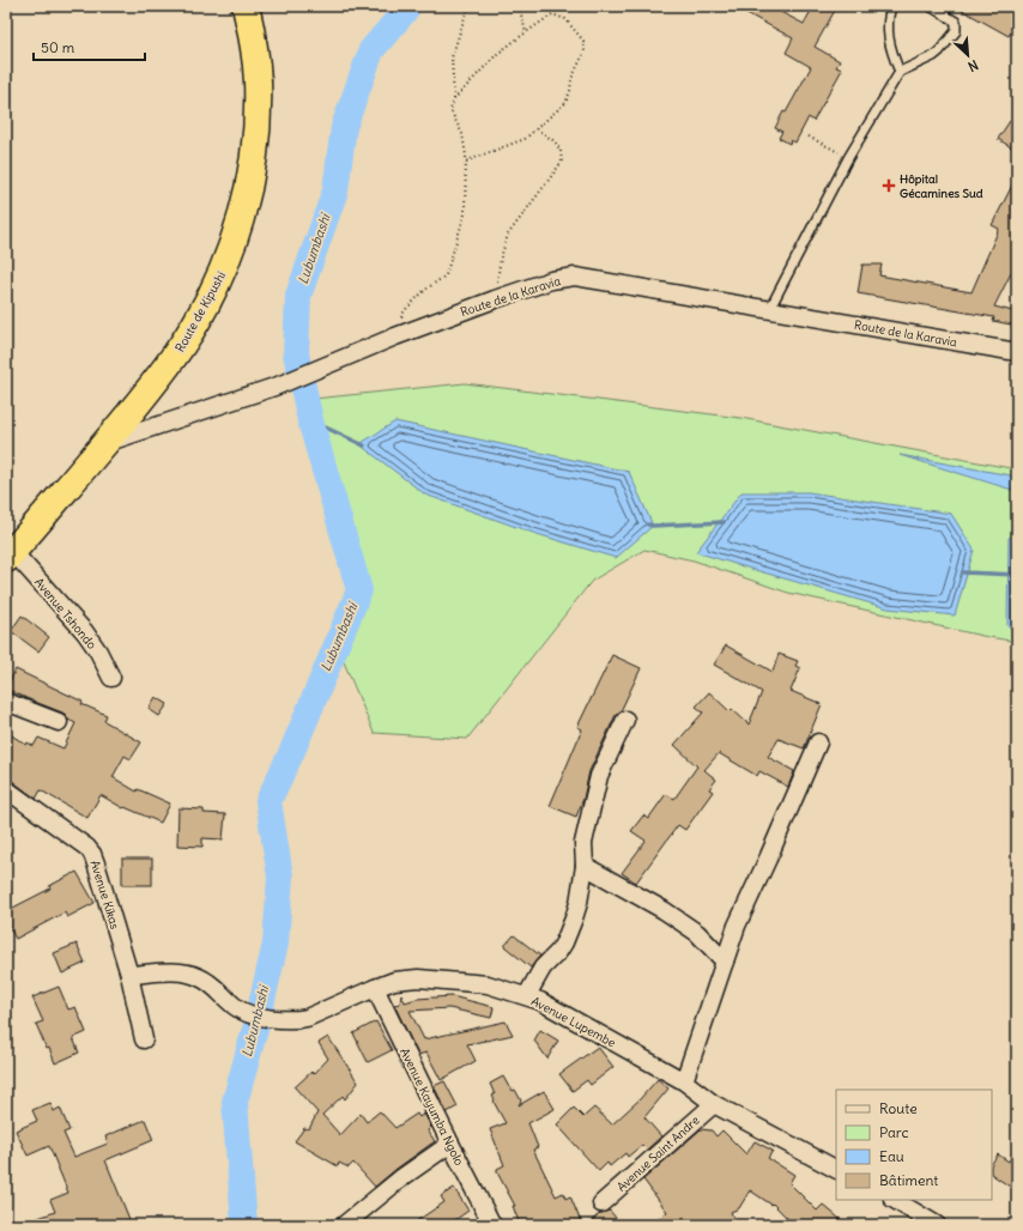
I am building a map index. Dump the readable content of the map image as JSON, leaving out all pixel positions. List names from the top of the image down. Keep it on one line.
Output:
{"streets":{"highway":["Route de Kipushi"],"street":["Route de la Karavia","Avenue Tshondo","Avenue Kikas","Avenue Lupembe","Avenue Kayumba Ngolo","Avenue Saint Andre"]},"crossings":[["Route de la Karavia","Route de Kipushi"],["Route de Kipushi","Avenue Tshondo"],["Avenue Kikas","Avenue Lupembe"],["Avenue Lupembe","Avenue Kayumba Ngolo"],["Avenue Lupembe","Avenue Saint Andre"]],"water":["Lubumbashi"],"places":{"health":["Hôpital Gécamines Sud"]},"legend":["Route","Parc","Eau","Bâtiment"],"scale_bar":"50 m","north":"bottom right"}
